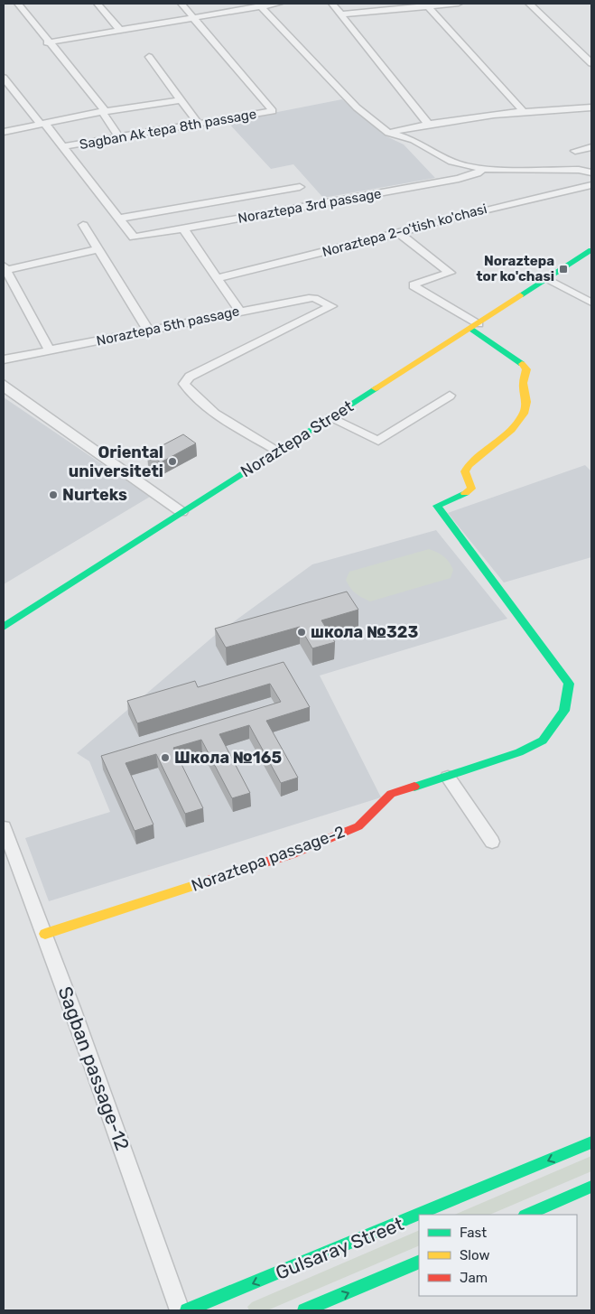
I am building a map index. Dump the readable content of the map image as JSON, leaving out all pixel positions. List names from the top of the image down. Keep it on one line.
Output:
{"streets":{"main road":["Noraztepa Street","Noraztepa passage-2","Gulsaray Street"],"street":["Sagban Ak tepa 8th passage","Noraztepa 3rd passage","Noraztepa 2-o'tish ko'chasi","Noraztepa 5th passage","Sagban passage-12"]},"crossings":[["Noraztepa 5th passage","Noraztepa Street"],["Noraztepa Street","Noraztepa passage-2"],["Noraztepa passage-2","Sagban passage-12"]],"places":{"transit":["Noraztepa tor ko'chasi"],"other":["Oriental universiteti","Nurteks","школа №323","Школа №165"]},"legend":["Fast","Slow","Jam"]}
